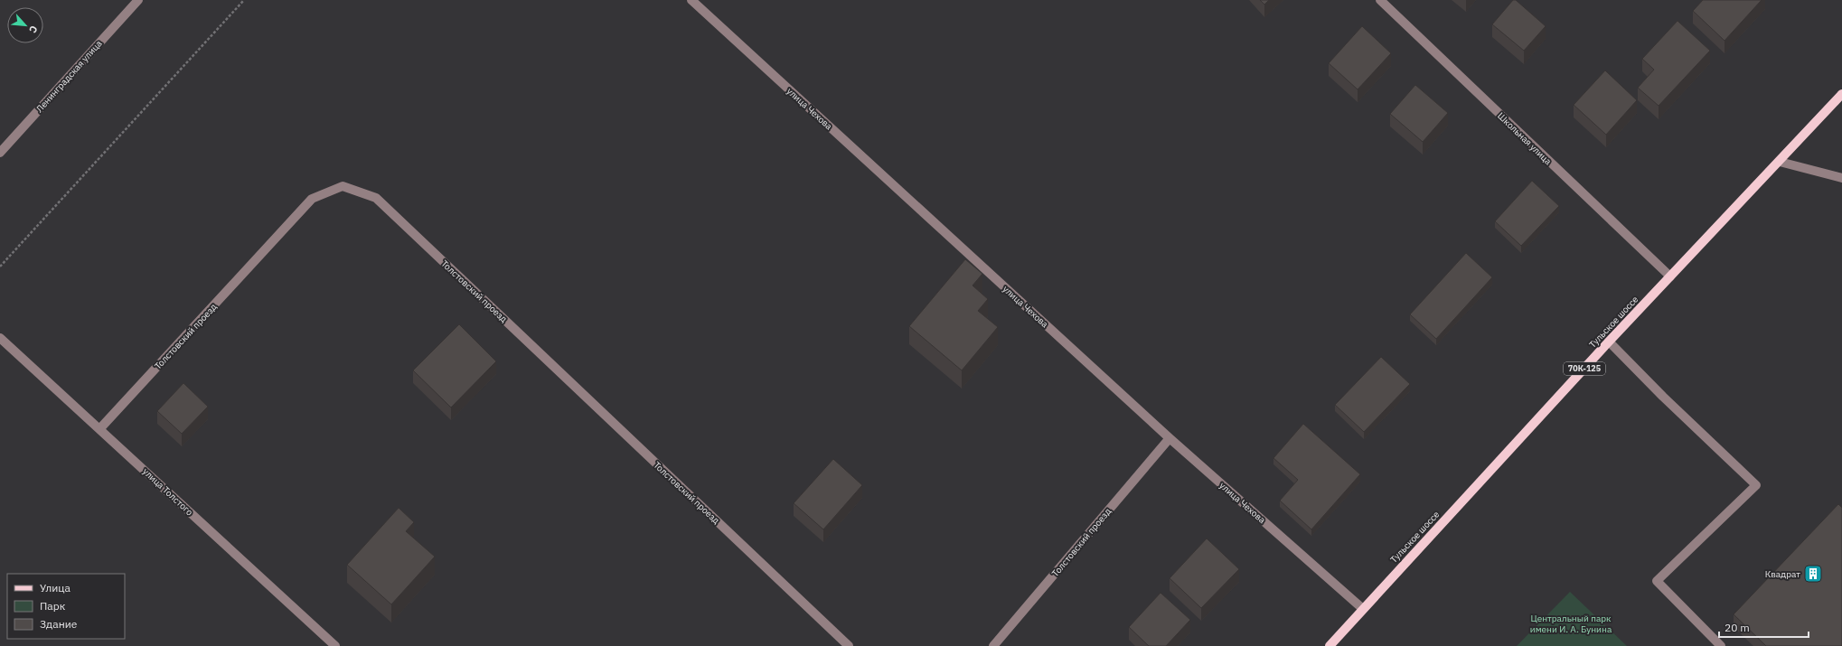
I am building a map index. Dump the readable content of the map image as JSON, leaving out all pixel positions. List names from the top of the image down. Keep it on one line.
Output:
{"streets":{"main road":["Тульское шоссе","70К-125"],"street":["Ленинградская улица","улица Чехова","Школьная улица","Толстовский проезд","улица Толстого"]},"crossings":[["улица Чехова","Толстовский проезд"],["улица Чехова","Тульское шоссе"],["Школьная улица","Тульское шоссе"],["Толстовский проезд","улица Толстого"]],"parks":["Центральный парк имени И. А. Бунина"],"places":{"building":["Квадрат"]},"legend":["Улица","Парк","Здание"],"scale_bar":"20 m","north":"bottom right"}
